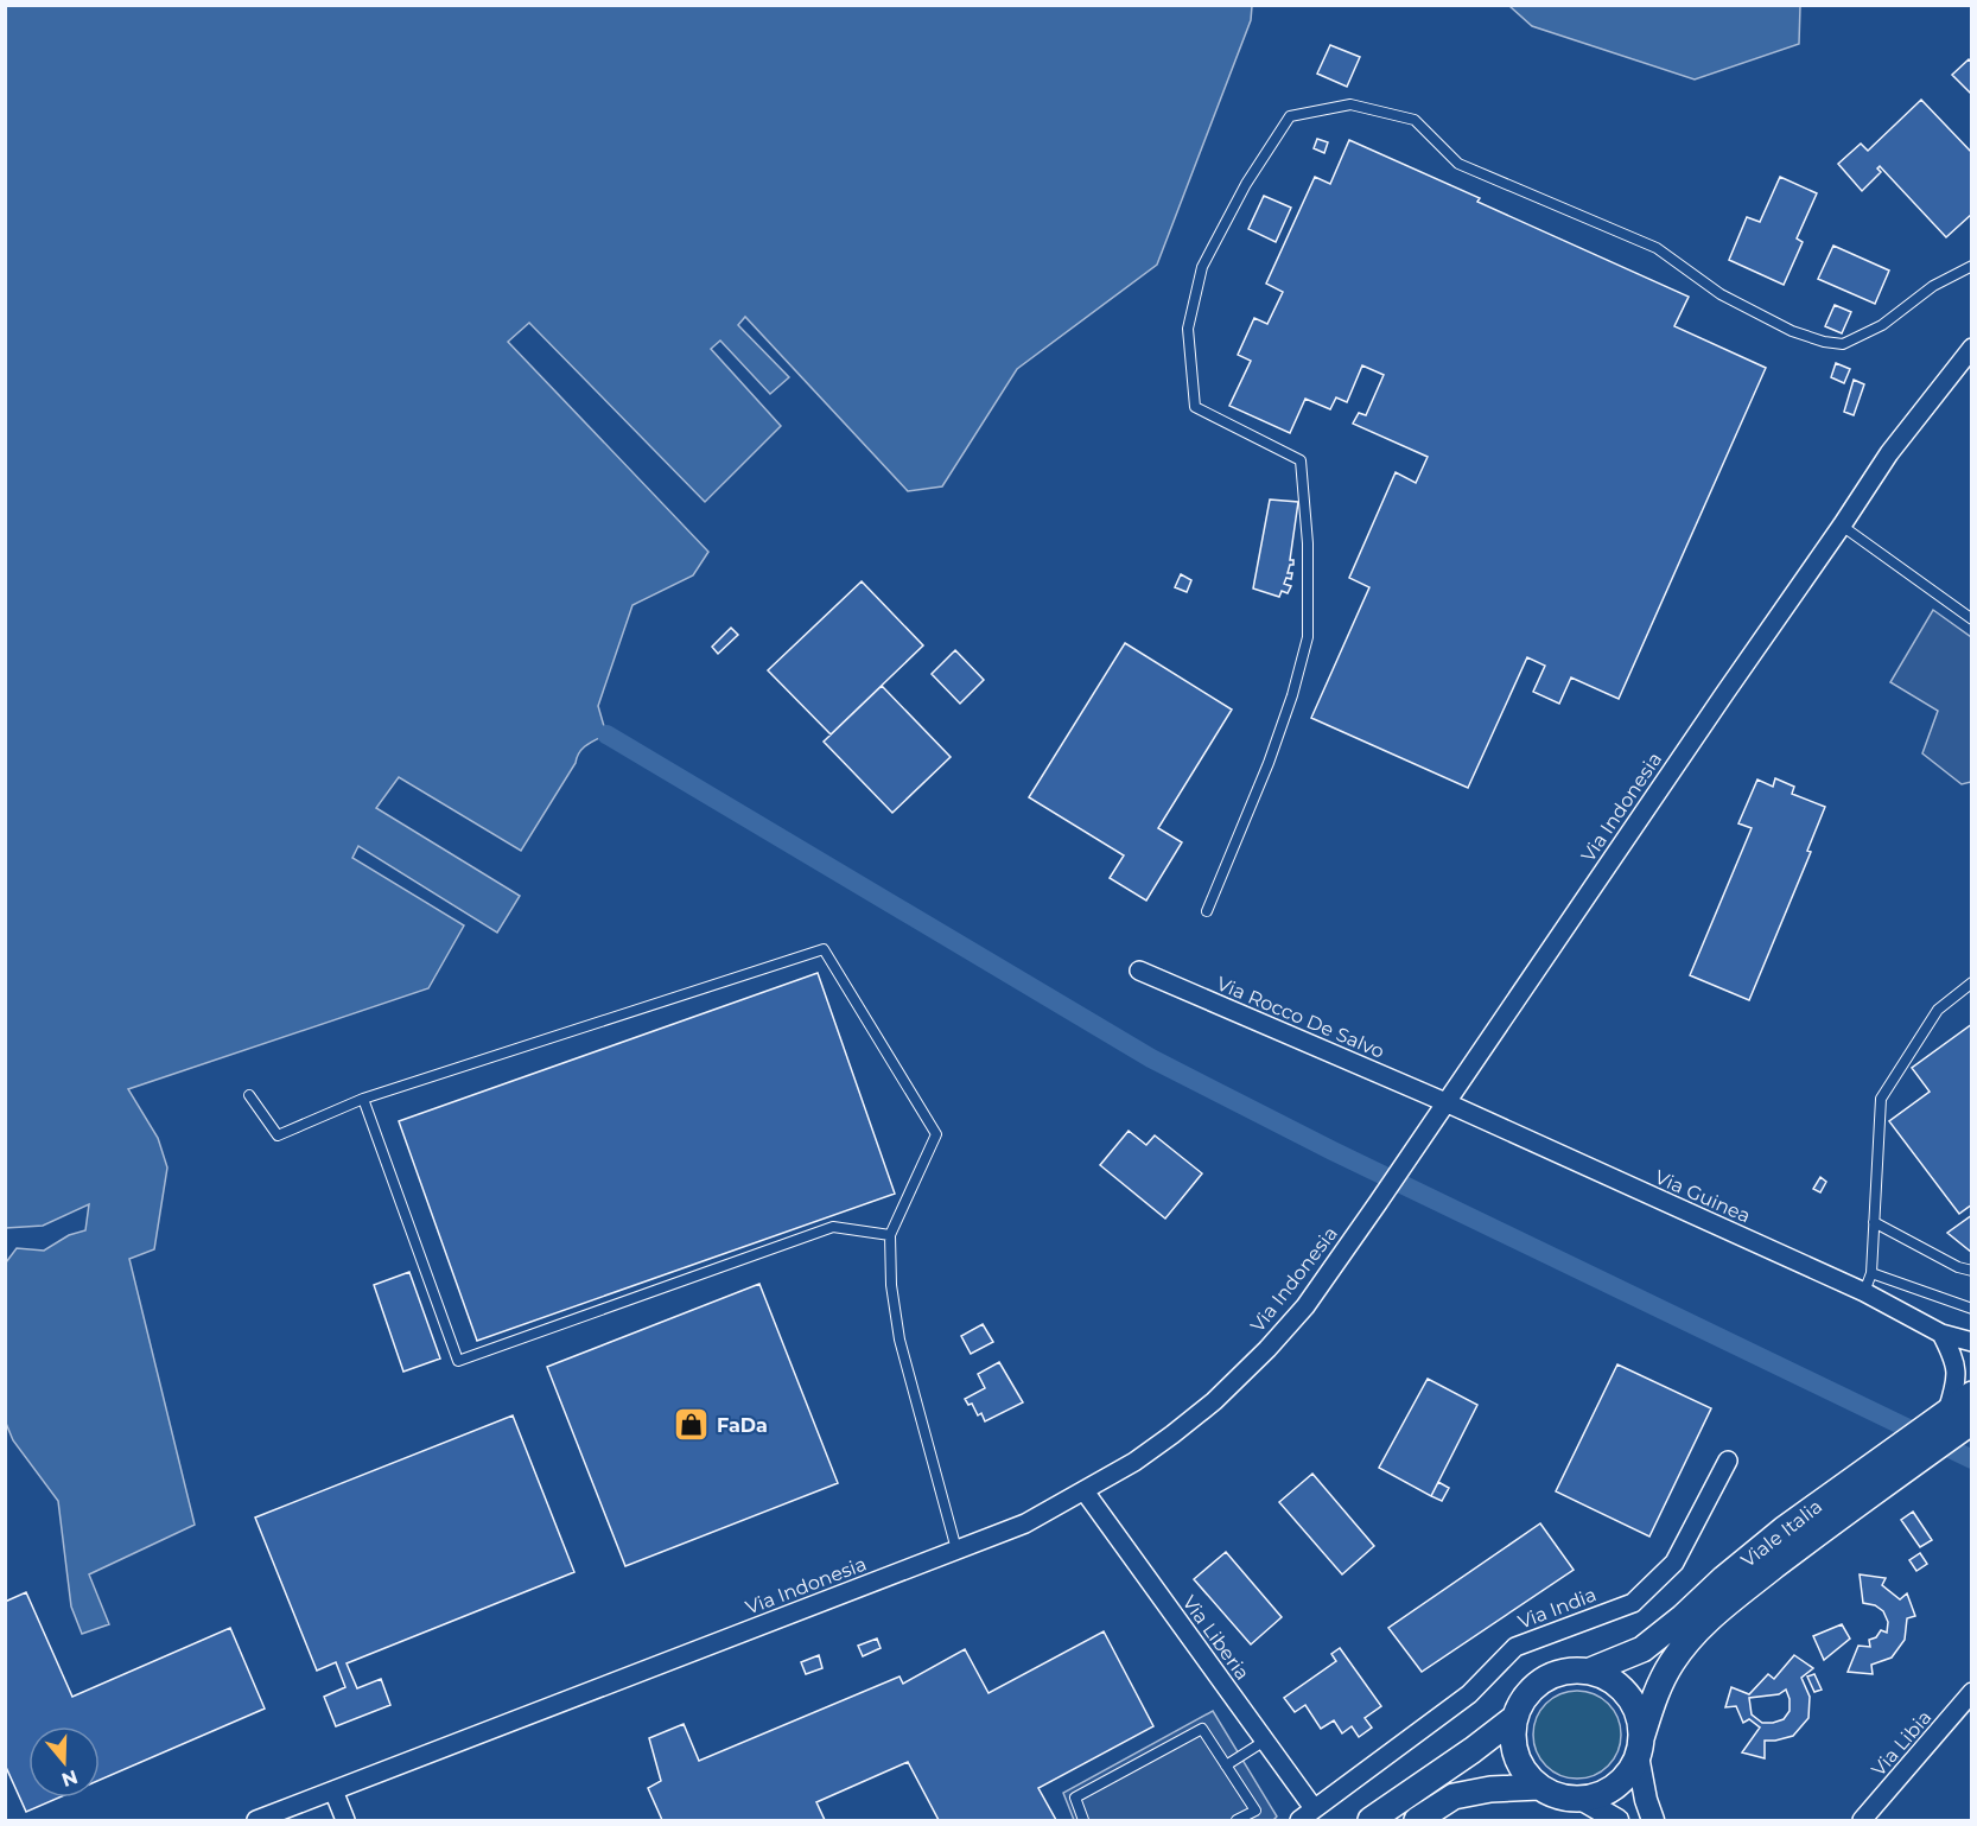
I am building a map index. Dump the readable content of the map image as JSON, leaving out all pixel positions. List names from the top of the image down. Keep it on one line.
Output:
{"streets":{"main road":["Viale Italia"],"street":["Via Indonesia","Via Rocco De Salvo","Via Guinea","Via India","Via Liberia","Via Libia"]},"crossings":[["Via Indonesia","Via Rocco De Salvo"],["Via Indonesia","Via Guinea"],["Via Indonesia","Via Liberia"],["Via Rocco De Salvo","Via Guinea"],["Via India","Via Liberia"]],"places":{"shop":["FaDa"]},"north":"bottom"}
